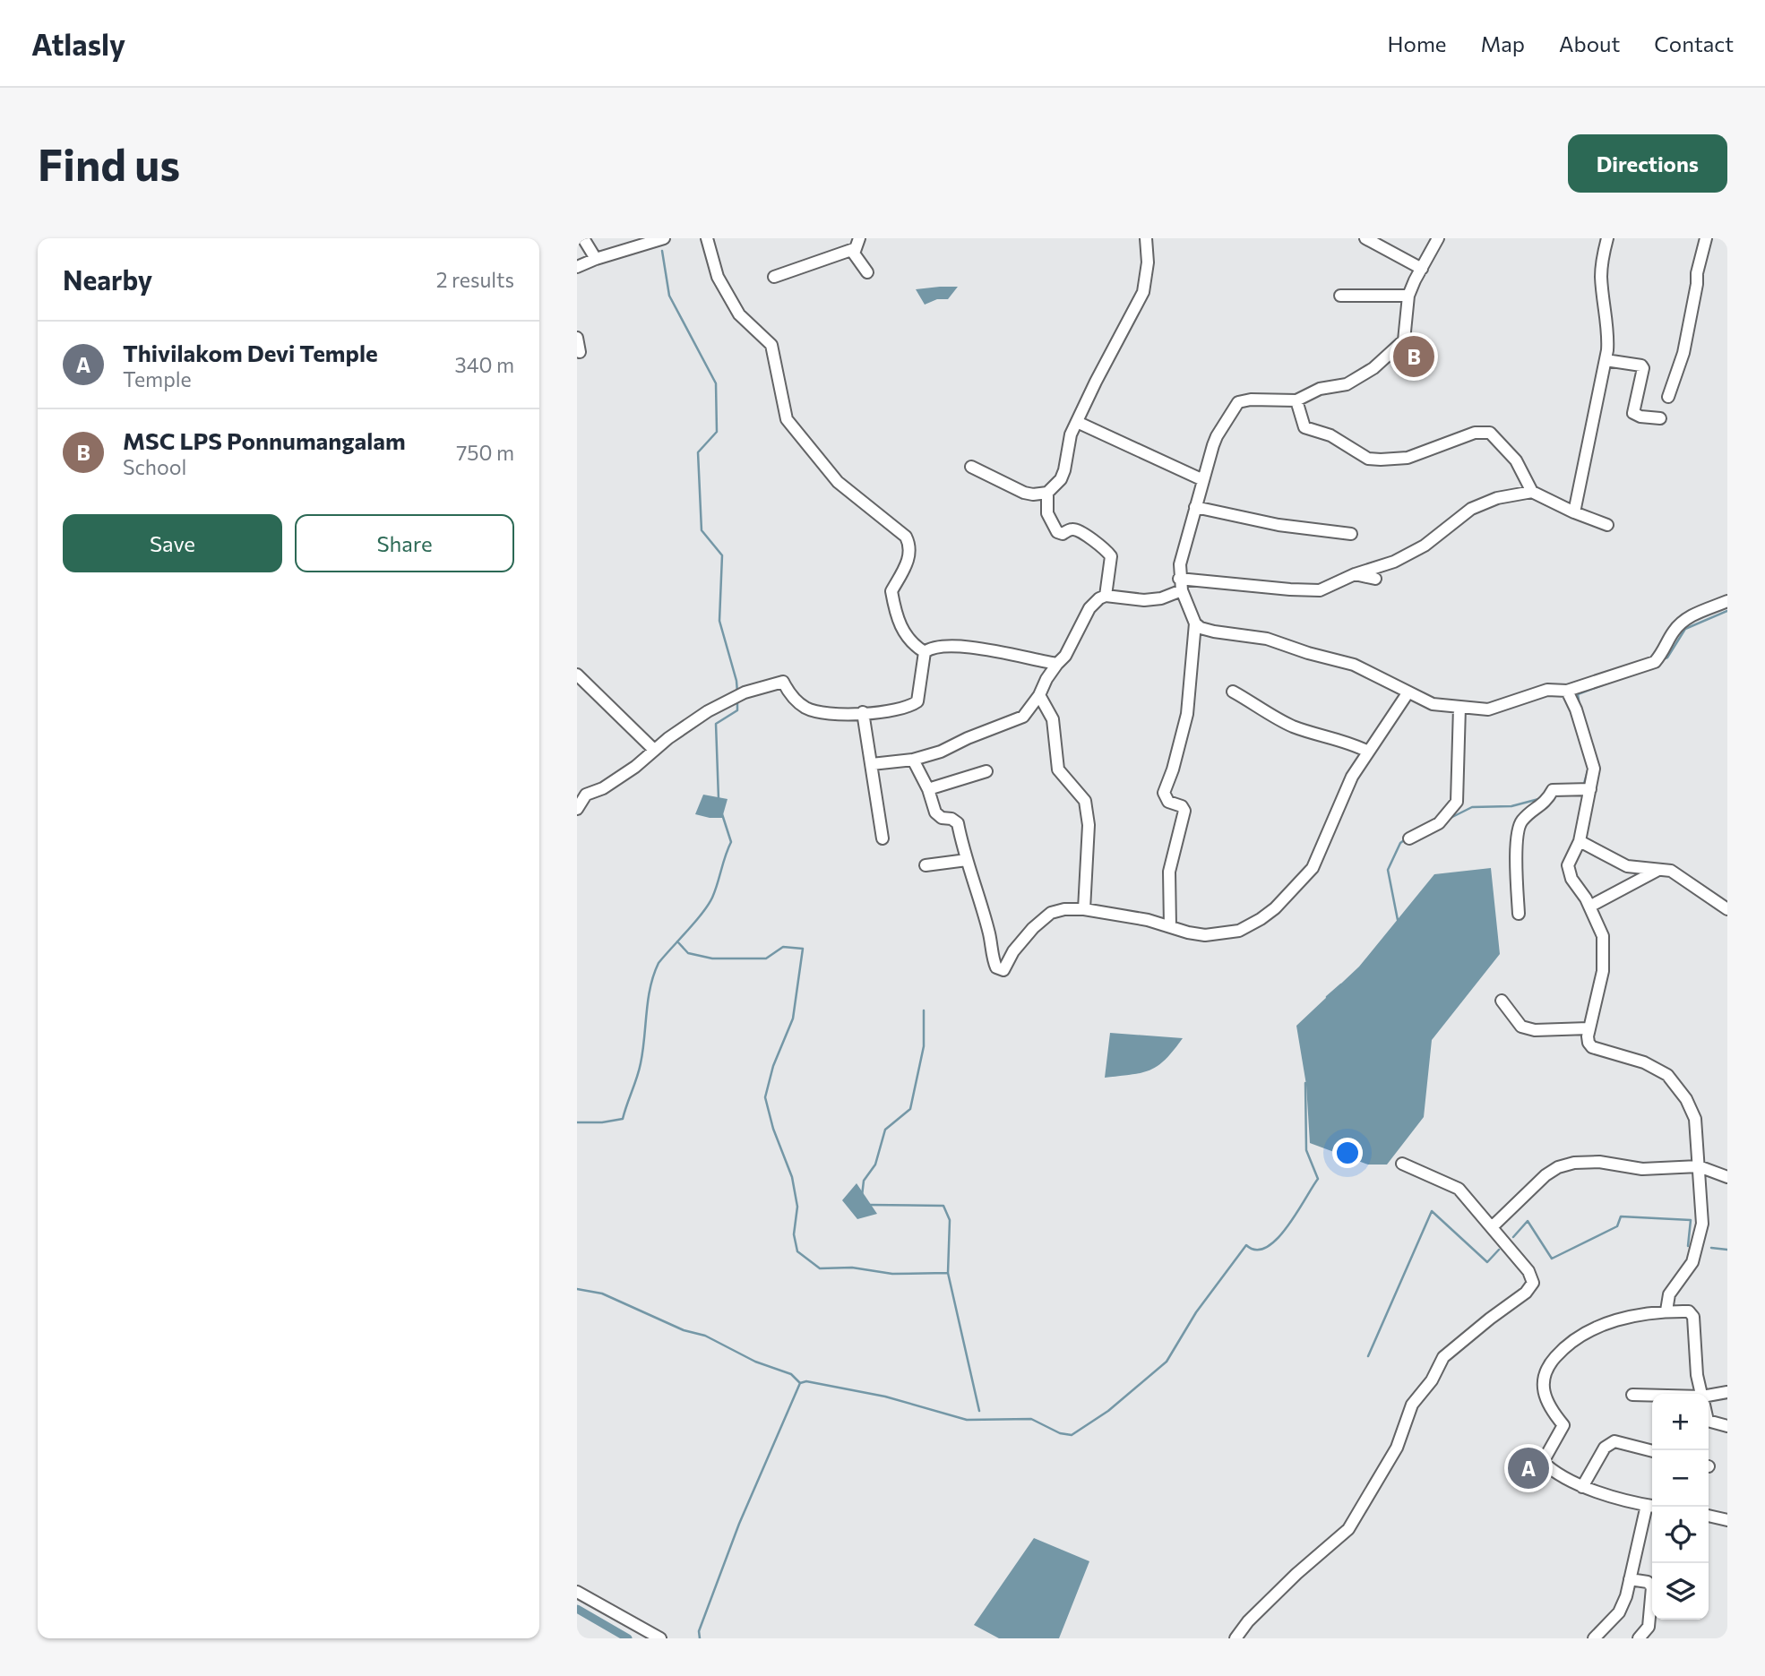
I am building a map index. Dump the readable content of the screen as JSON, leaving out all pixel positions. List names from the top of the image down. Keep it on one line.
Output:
{"page":{"header":"Atlasly","nav":["Home","Map","About","Contact"],"buttons":["Directions",["Save","Share"]],"title":"Find us","heading":["Nearby","2 results"],"list":[{"mark":"A","name":"Thivilakom Devi Temple","note":"Temple","value":"340 m"},{"mark":"B","name":"MSC LPS Ponnumangalam","note":"School","value":"750 m"}],"pins":["B","A"],"map_buttons":["+","−"]}}
